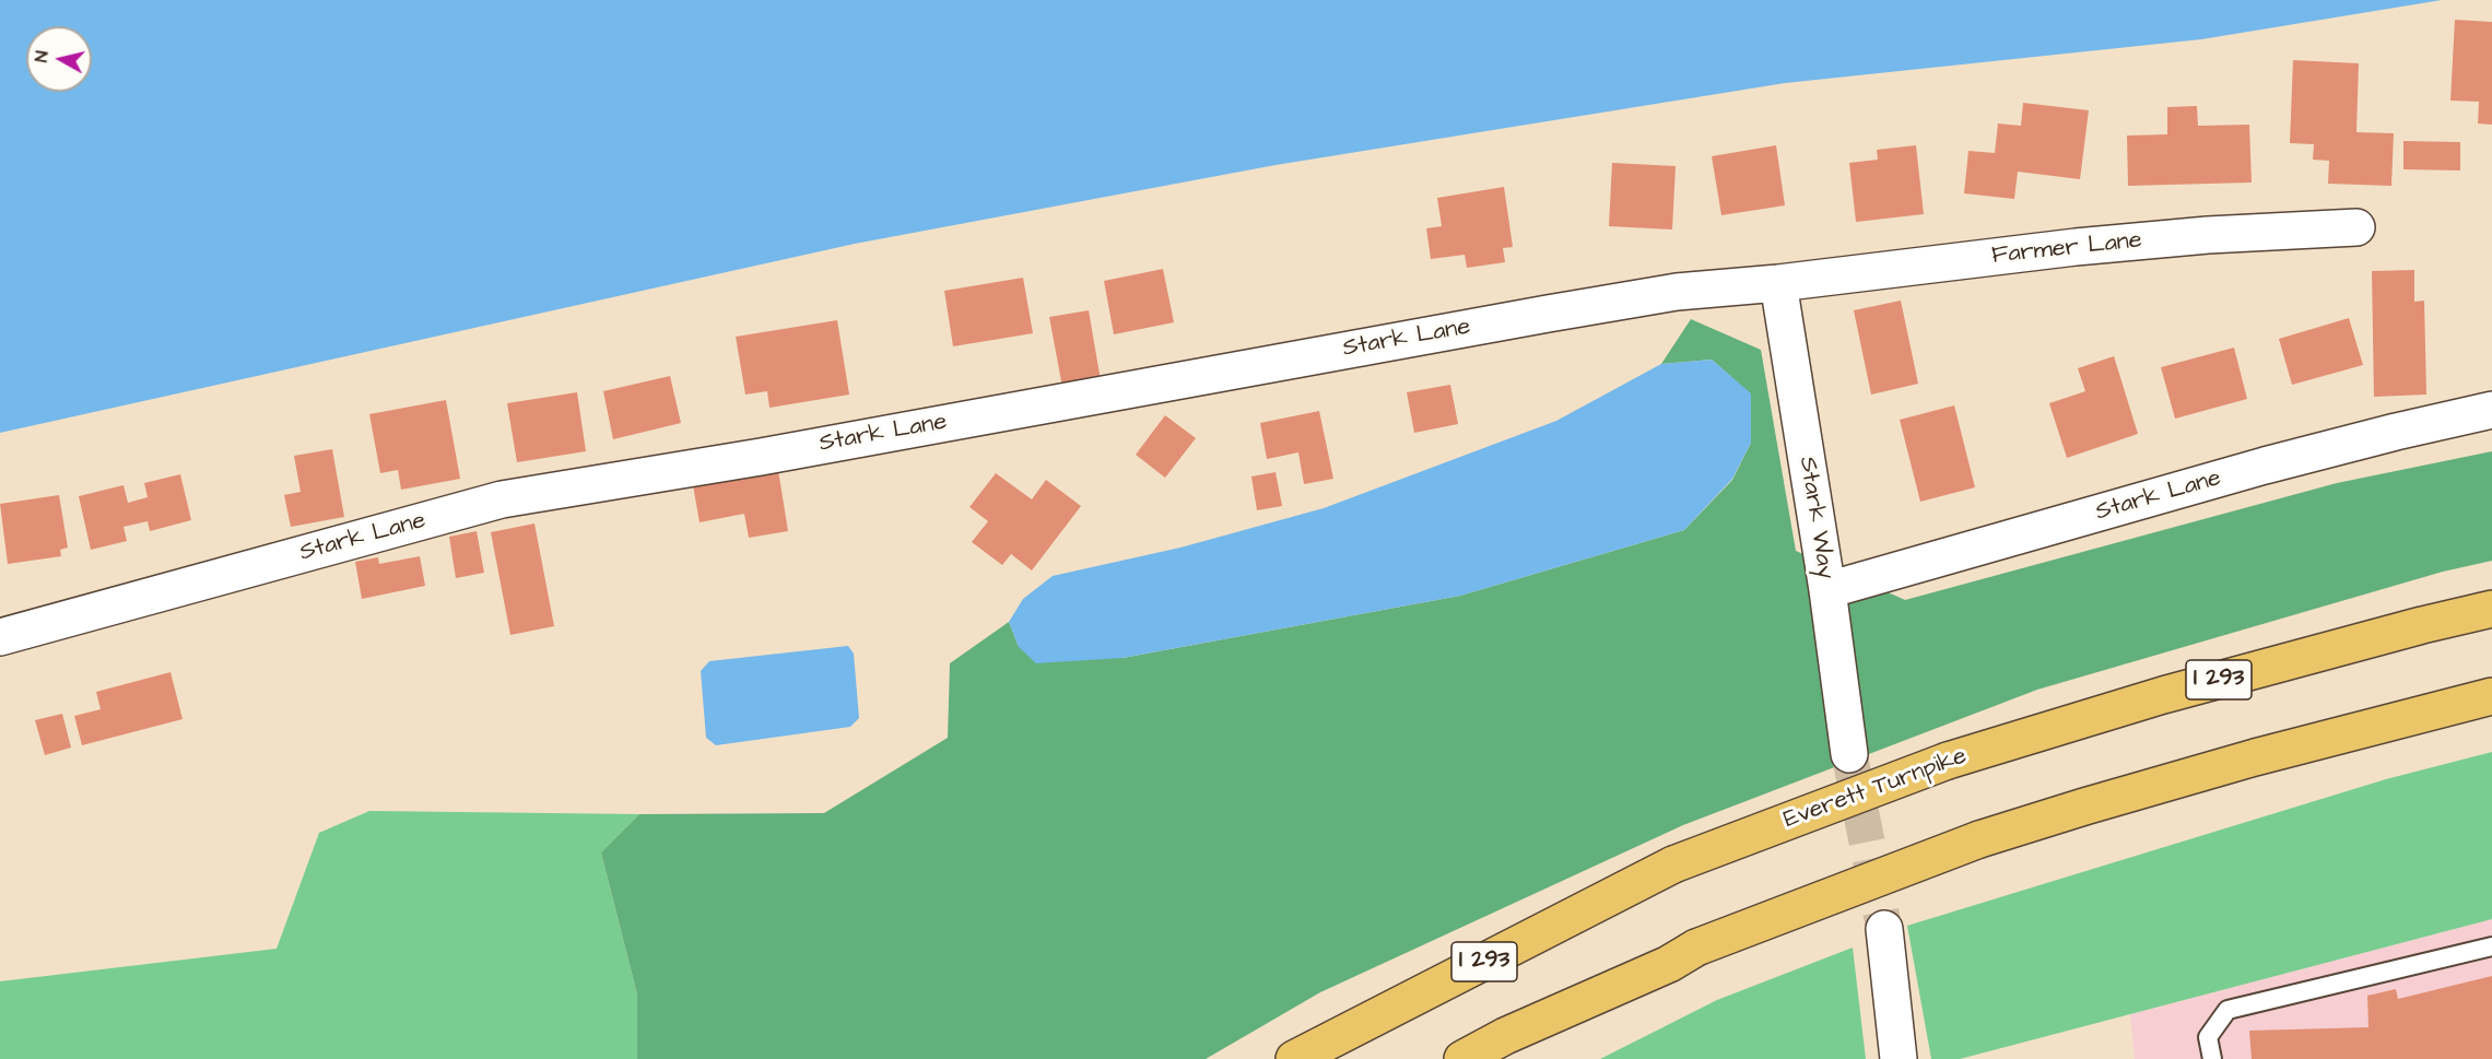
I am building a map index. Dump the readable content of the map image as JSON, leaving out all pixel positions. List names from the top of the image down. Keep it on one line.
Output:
{"streets":{"highway":["I 293","Everett Turnpike"],"street":["Farmer Lane","Stark Lane","Stark Way"]},"crossings":[["Farmer Lane","Stark Lane"],["Farmer Lane","Stark Way"],["Stark Lane","Stark Way"]],"north":"left"}
